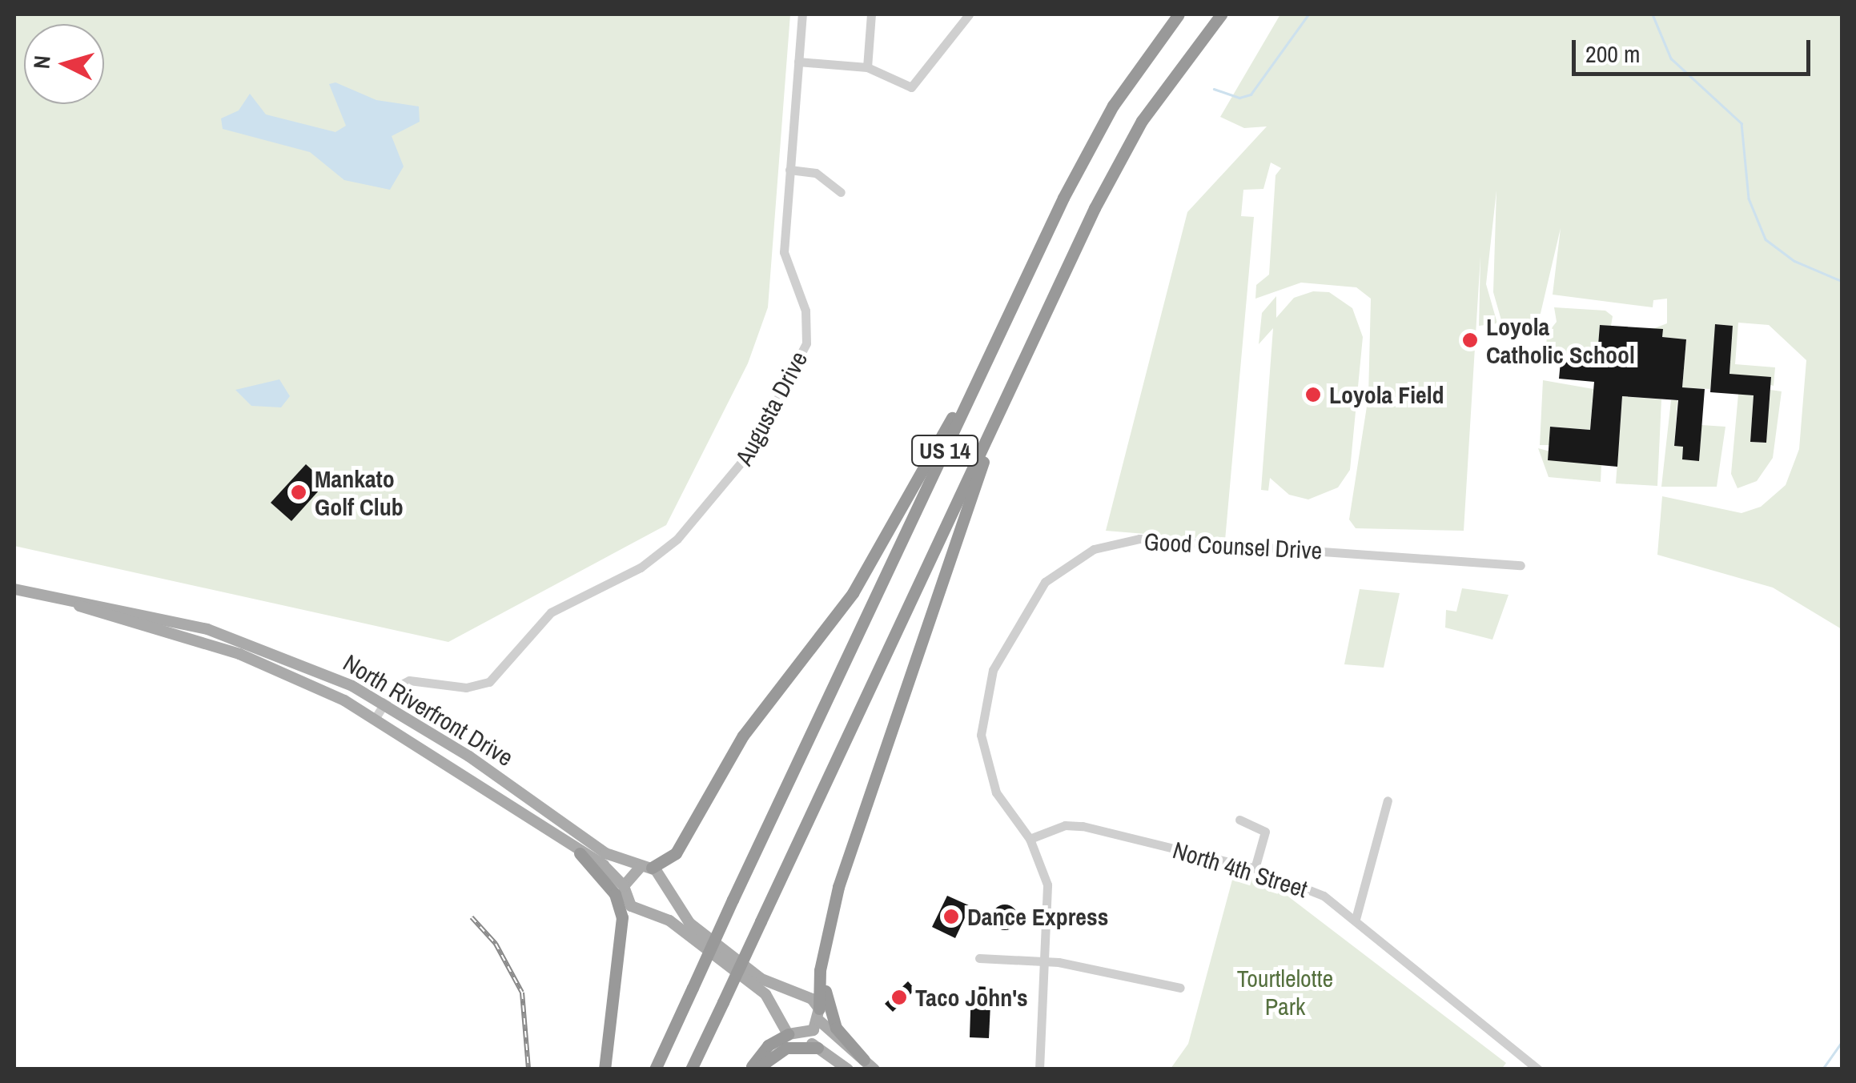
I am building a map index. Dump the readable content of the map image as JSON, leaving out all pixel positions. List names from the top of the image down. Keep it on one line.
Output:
{"streets":{"highway":["US 14"],"main road":["North Riverfront Drive"],"street":["Augusta Drive","Good Counsel Drive","North 4th Street"]},"crossings":[["Augusta Drive","North Riverfront Drive"],["Good Counsel Drive","North 4th Street"]],"parks":["Tourtlelotte Park"],"places":["Loyola Catholic School","Loyola Field","Mankato Golf Club","Dance Express","Taco John's"],"scale_bar":"200 m","north":"left"}
